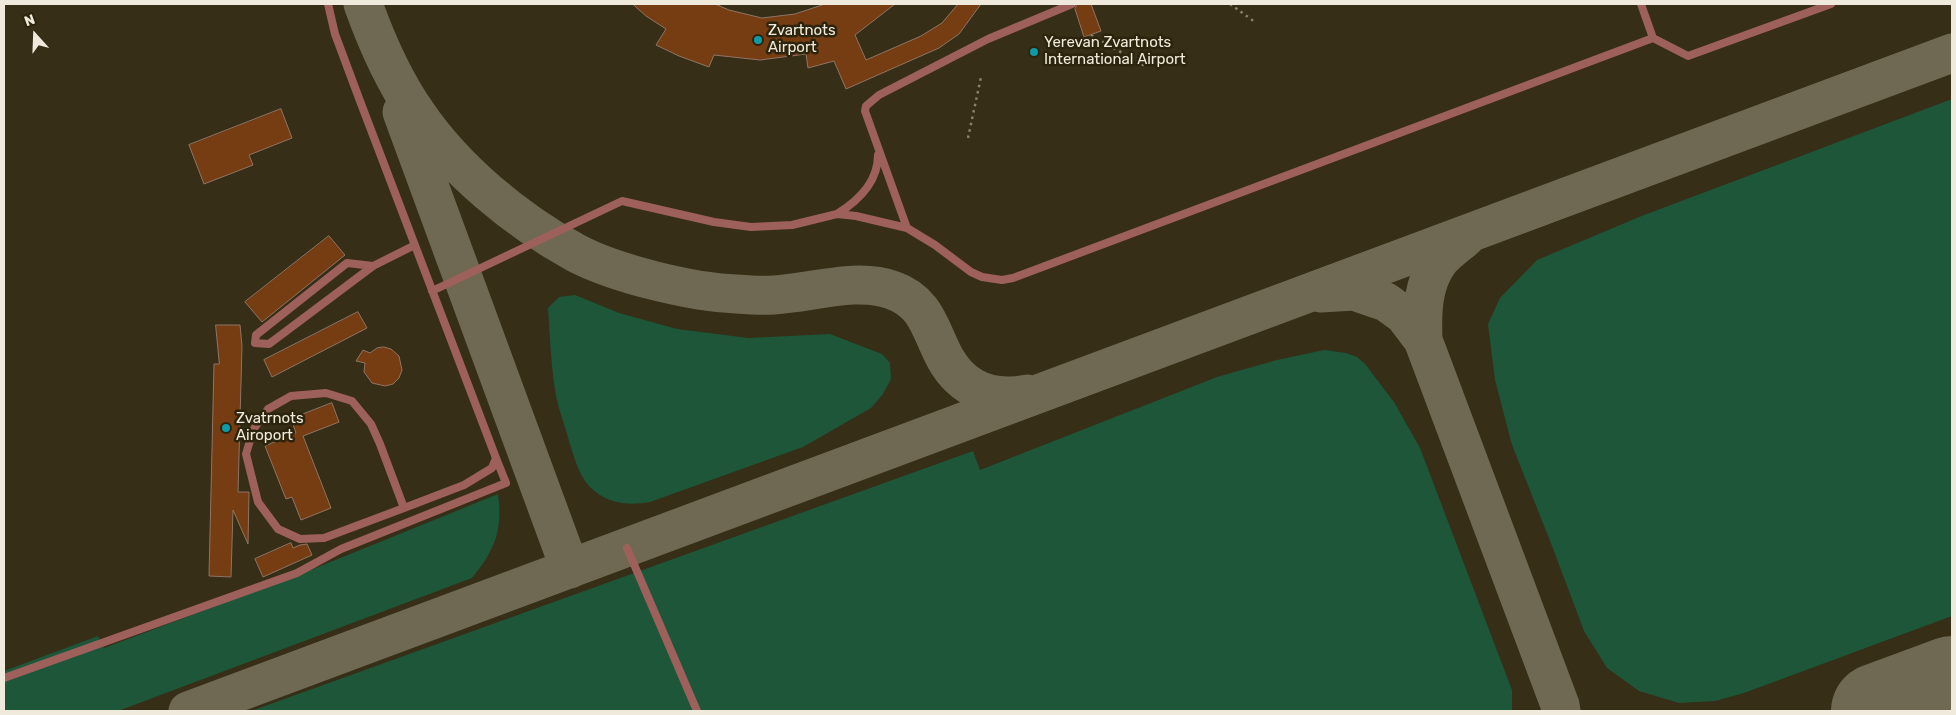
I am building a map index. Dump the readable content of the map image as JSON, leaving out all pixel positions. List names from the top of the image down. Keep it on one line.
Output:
{"places":["Zvartnots Airport","Yerevan Zvartnots International Airport","Zvatrnots Airoport"],"north":"top"}
